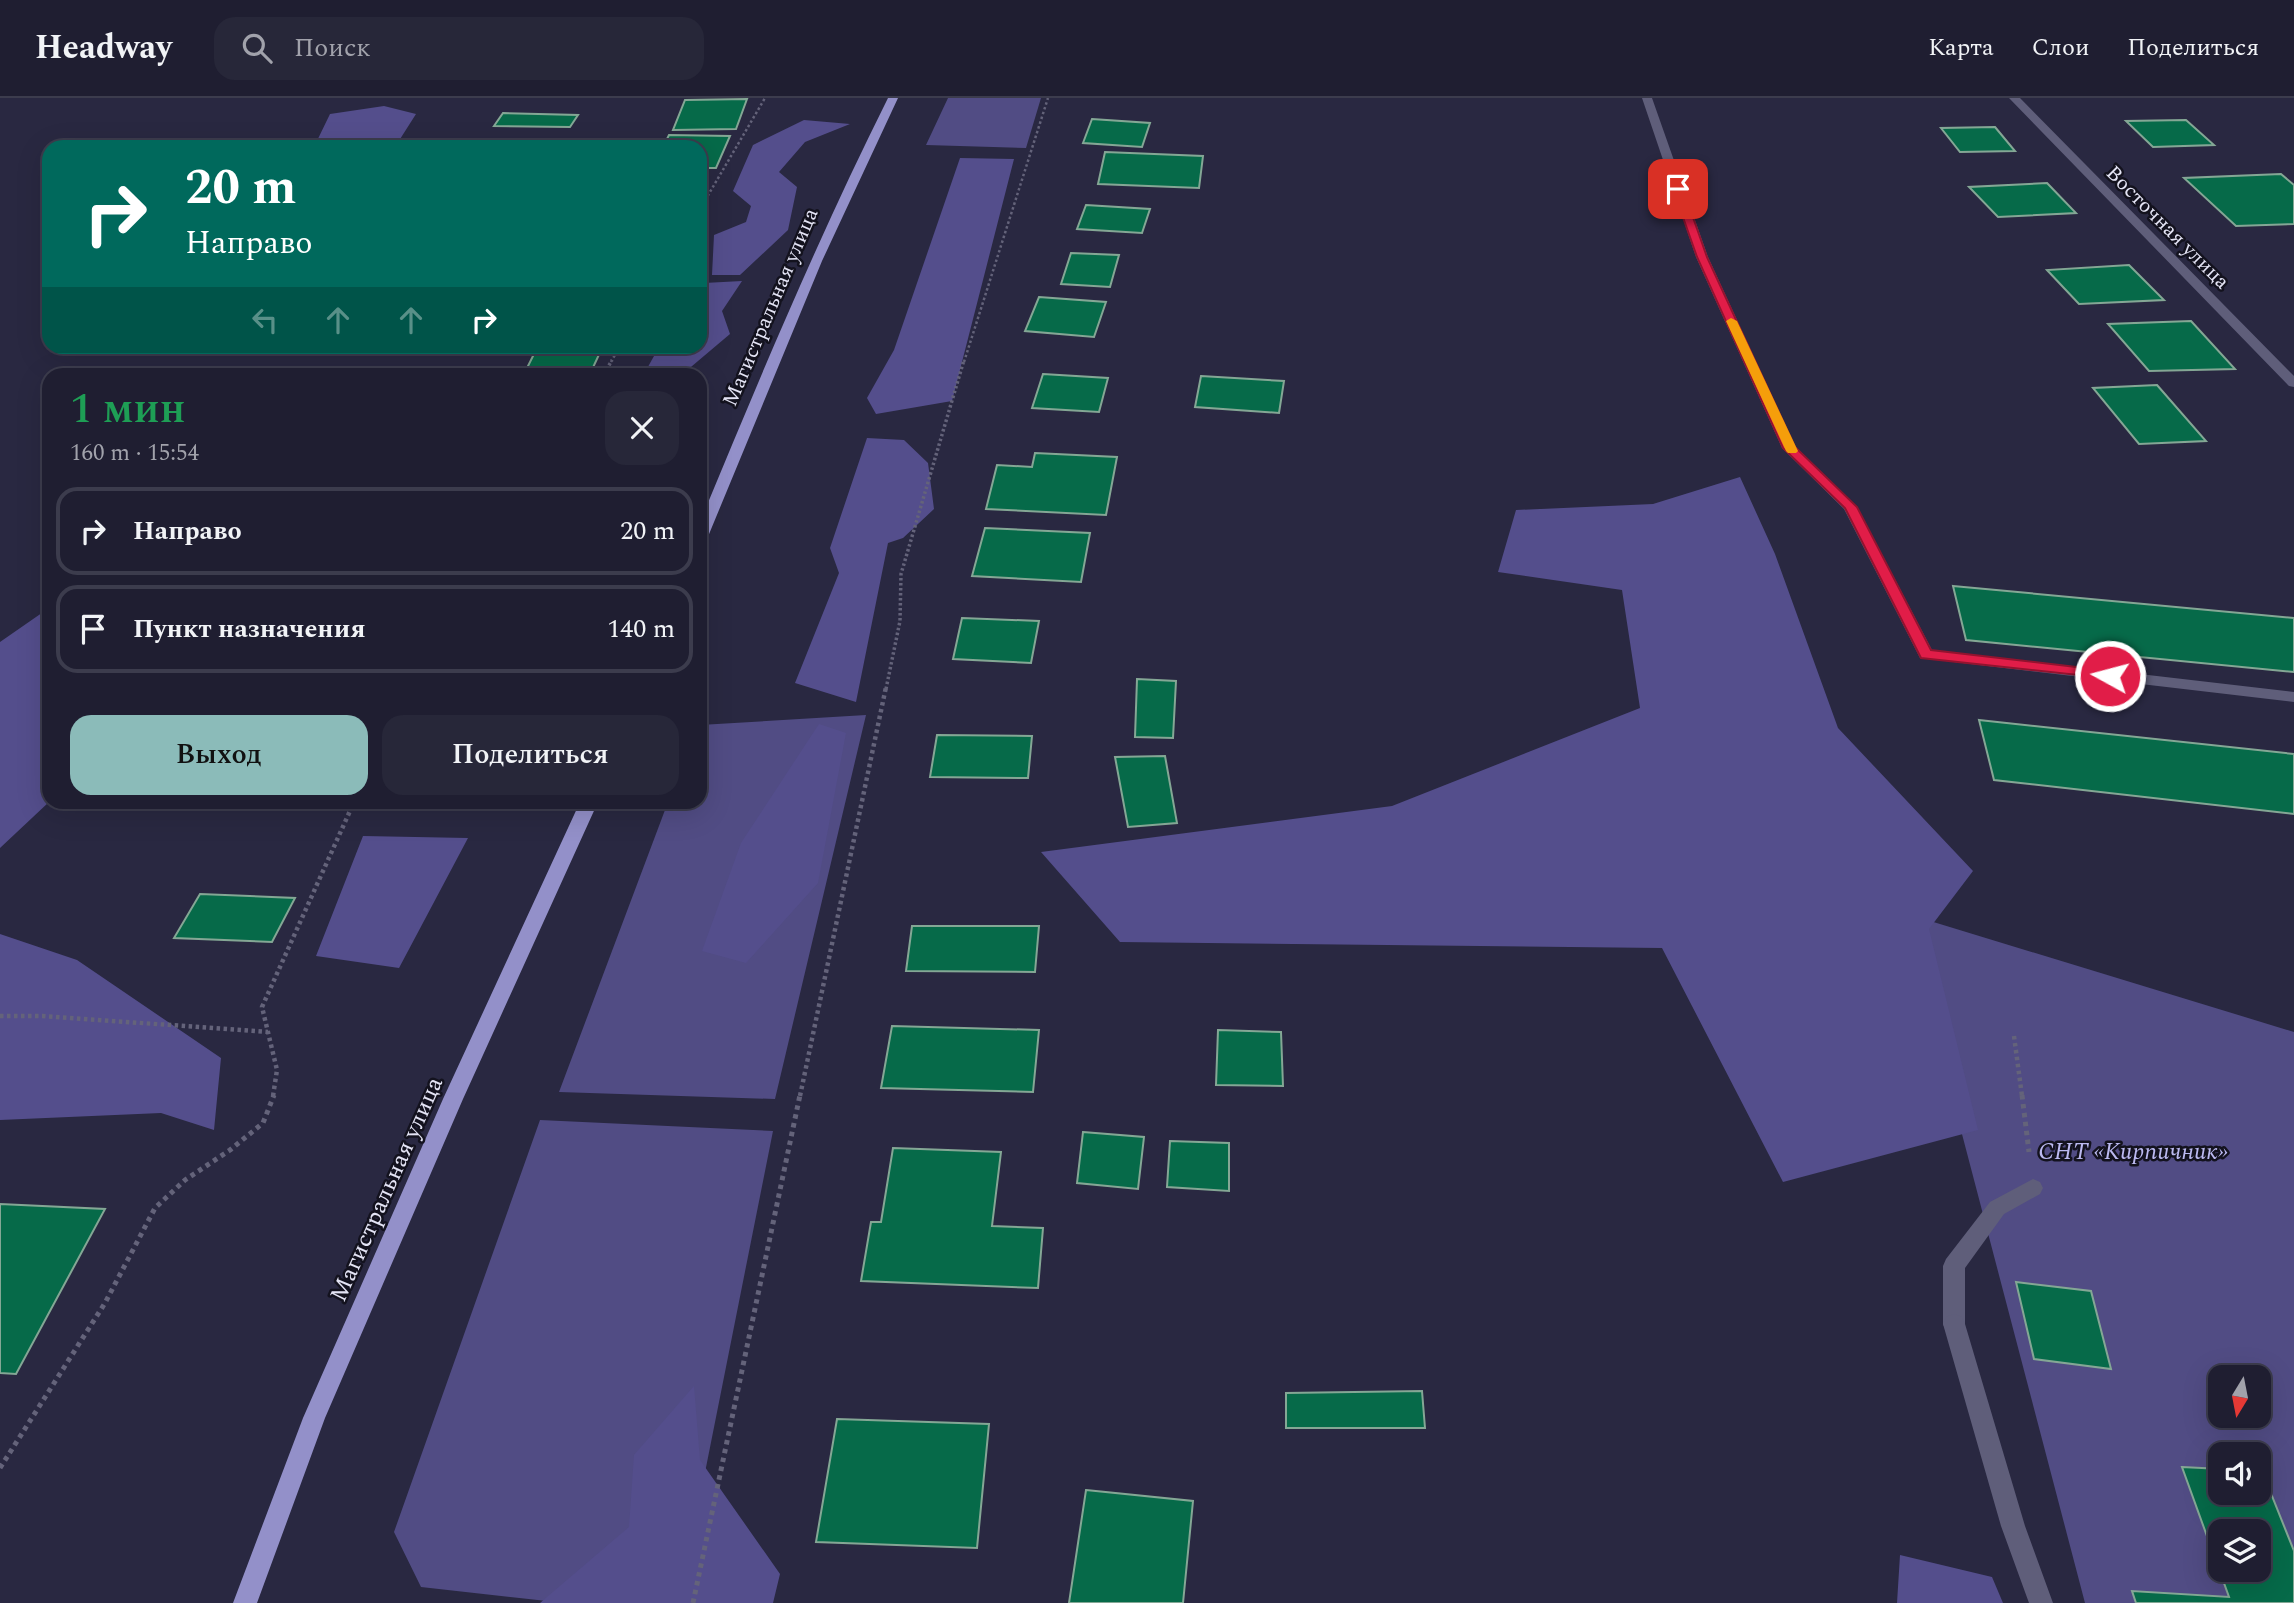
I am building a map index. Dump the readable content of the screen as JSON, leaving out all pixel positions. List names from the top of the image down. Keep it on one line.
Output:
{"streets":{"main road":["Магистральная улица"],"street":["Восточная улица"]},"parks":["СНТ «Кирпичник»"],"north":"bottom","page":{"header":"Headway","search":"Поиск","nav":["Карта","Слои","Поделиться"],"turn":["20 m","Направо"],"heading":["1 мин","160 m · 15:54"],"list":[{"name":"Направо","value":"20 m"},{"name":"Пункт назначения","value":"140 m"}],"buttons":["Выход","Поделиться"]}}
